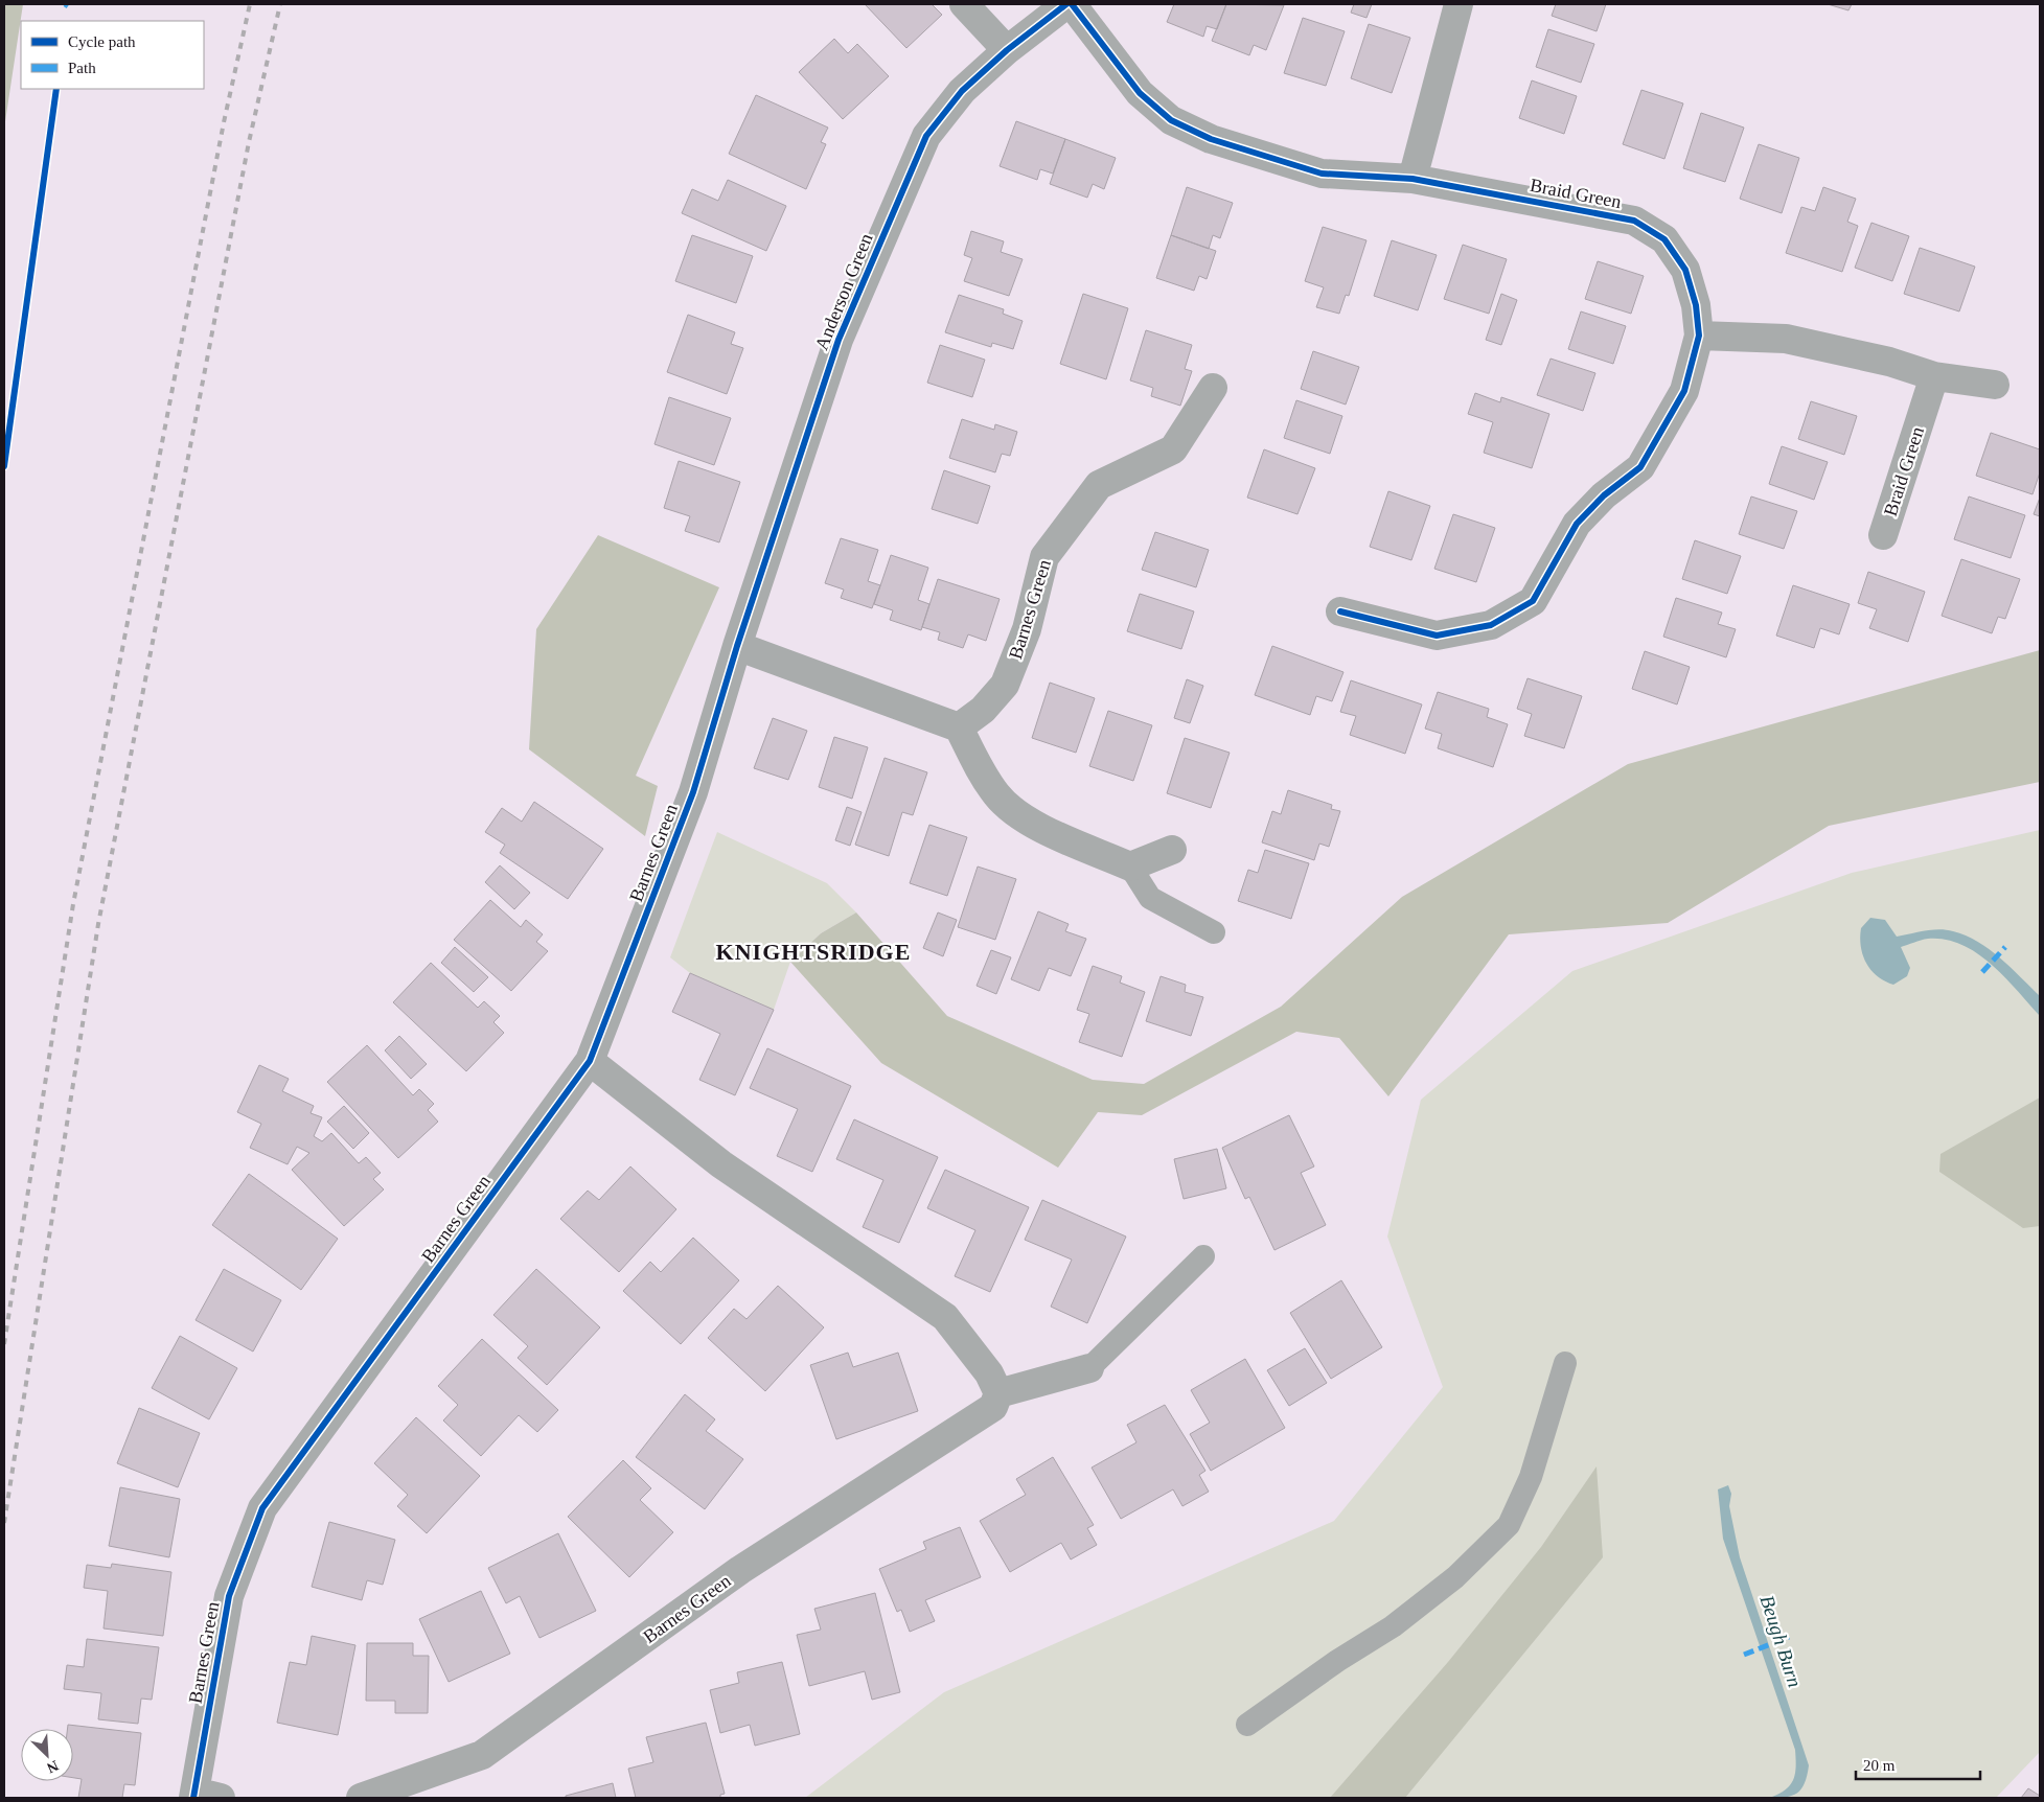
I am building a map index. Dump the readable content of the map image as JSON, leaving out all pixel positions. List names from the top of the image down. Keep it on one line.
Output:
{"streets":{"street":["Braid Green","Anderson Green","Barnes Green"]},"crossings":[["Anderson Green","Barnes Green"]],"districts":["KNIGHTSRIDGE"],"water":["Beugh Burn"],"legend":["Cycle path","Path"],"scale_bar":"20 m","north":"bottom right"}
